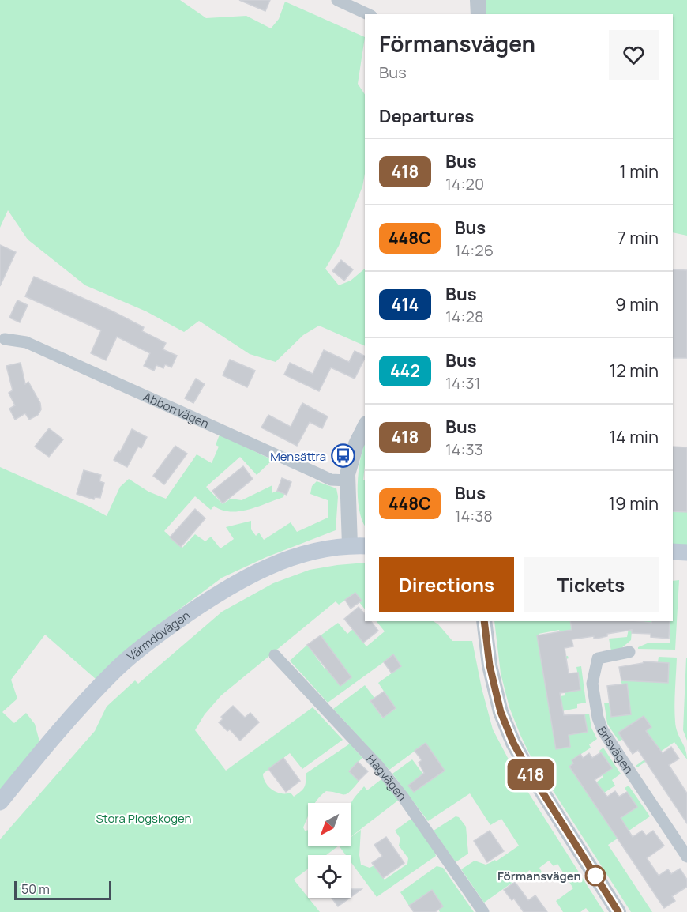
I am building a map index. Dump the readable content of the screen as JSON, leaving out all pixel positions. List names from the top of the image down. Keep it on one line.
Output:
{"streets":{"main road":["Värmdövägen"],"street":["Abborrvägen","Brisvägen","Hagvägen"]},"parks":["Stora Plogskogen"],"places":{"bus stop":["Mensättra"],"other":["Förmansvägen"]},"lines":["bus line 418"],"scale_bar":"50 m","north":"bottom left","page":{"on_map":"418","heading":[["Förmansvägen","Bus"],"Departures"],"list":[{"mark":"418","name":"Bus","note":"14:20","value":"1 min"},{"mark":"448C","name":"Bus","note":"14:26","value":"7 min"},{"mark":"414","name":"Bus","note":"14:28","value":"9 min"},{"mark":"442","name":"Bus","note":"14:31","value":"12 min"},{"mark":"418","name":"Bus","note":"14:33","value":"14 min"},{"mark":"448C","name":"Bus","note":"14:38","value":"19 min"}],"buttons":["Directions","Tickets"],"scale":"50 m"}}
